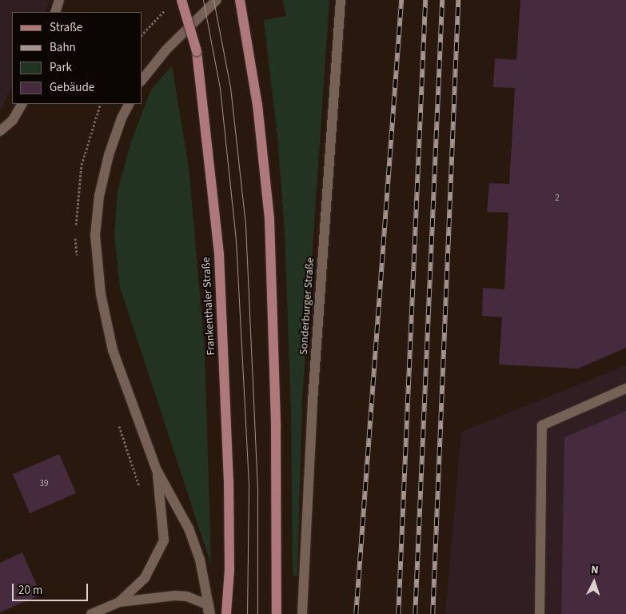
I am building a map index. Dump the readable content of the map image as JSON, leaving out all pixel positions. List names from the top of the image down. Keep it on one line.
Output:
{"streets":{"main road":["Frankenthaler Straße"],"street":["Sonderburger Straße"]},"house_numbers":["2","39"],"legend":["Straße","Bahn","Park","Gebäude"],"scale_bar":"20 m","north":"top"}
